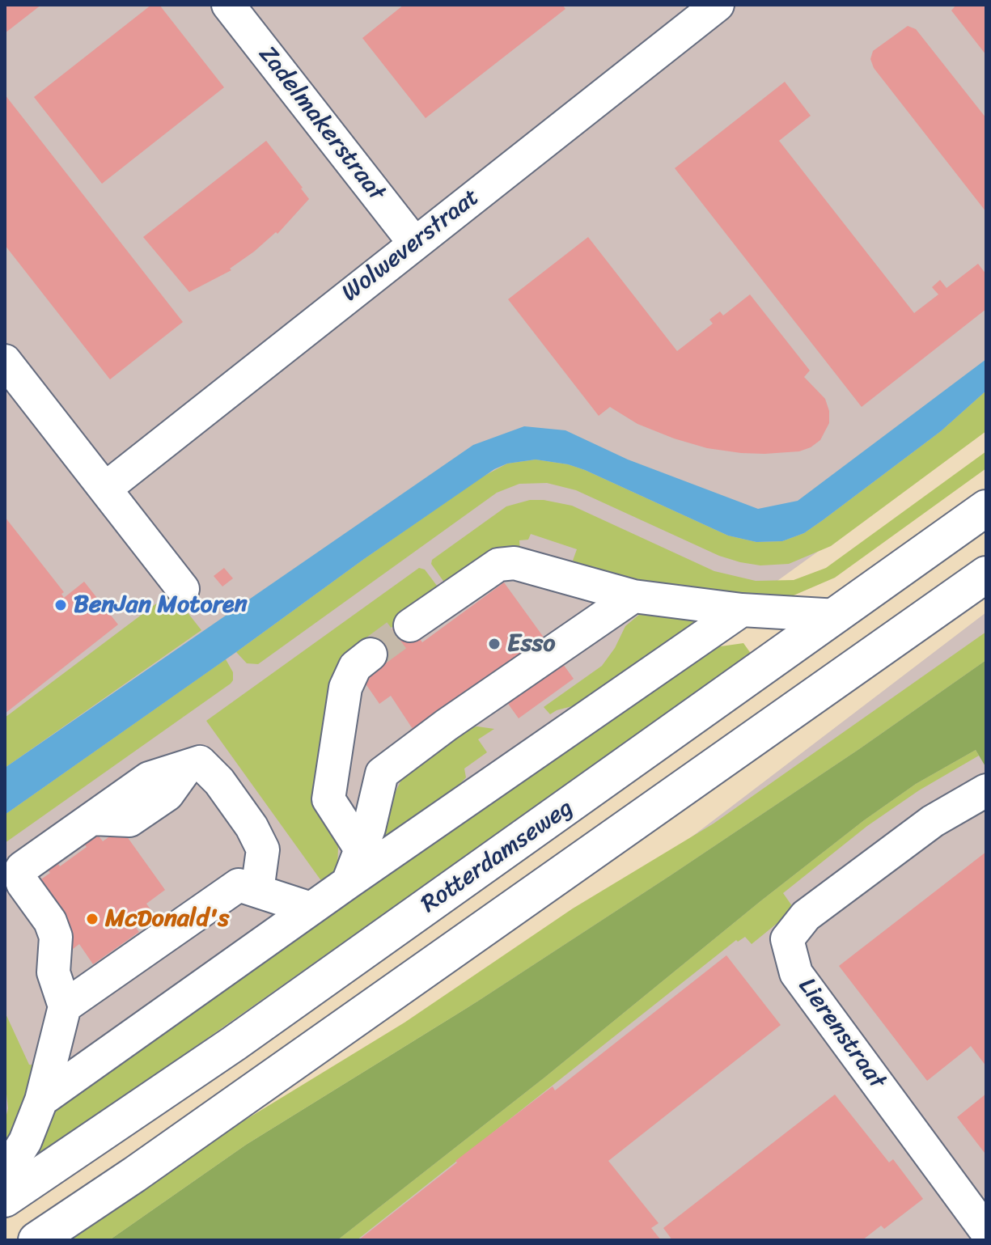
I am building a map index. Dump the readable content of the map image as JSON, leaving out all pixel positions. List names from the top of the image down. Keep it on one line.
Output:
{"streets":{"main road":["Rotterdamseweg"],"street":["Zadelmakerstraat","Wolweverstraat","Lierenstraat"]},"crossings":[["Zadelmakerstraat","Wolweverstraat"]],"places":["BenJan Motoren","Esso","McDonald's"]}
